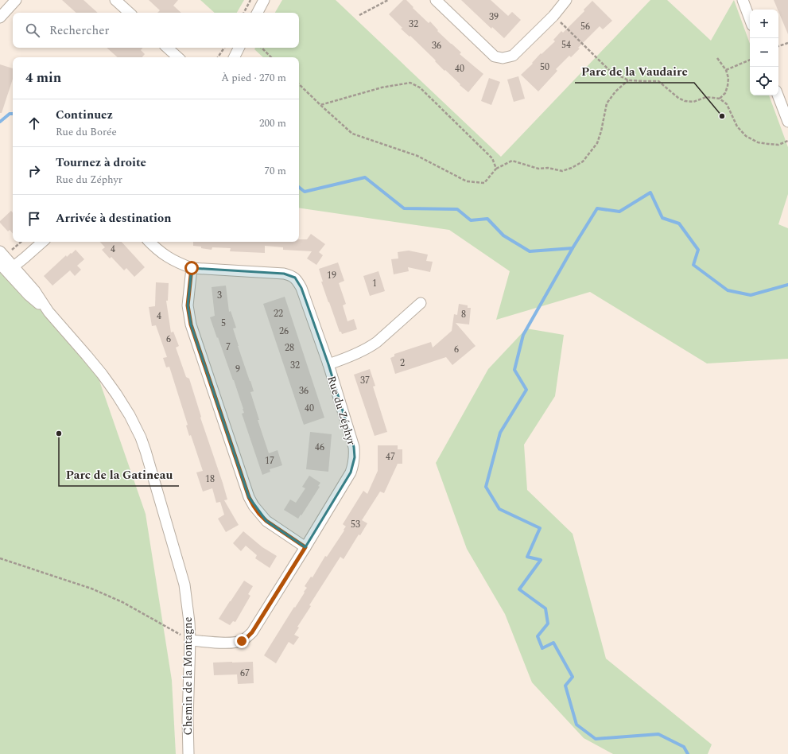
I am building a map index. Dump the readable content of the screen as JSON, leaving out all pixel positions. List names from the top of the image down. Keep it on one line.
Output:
{"streets":{"street":["Rue du Zéphyr","Chemin de la Montagne"]},"crossings":[["Rue du Zéphyr","Chemin de la Montagne"]],"places":["Parc de la Vaudaire","Parc de la Gatineau"],"house_numbers":["39","32","56","54","36","50","40","4","19","1","3","22","8","4","5","26","6","7","28","6","2","32","9","37","36","40","46","47","17","18","53","67"],"page":{"map_buttons":["+","−"],"search":"Rechercher","heading":["4 min","À pied · 270 m"],"list":[["Continuez","Rue du Borée","200 m"],["Tournez à droite","Rue du Zéphyr","70 m"],"Arrivée à destination"]}}
